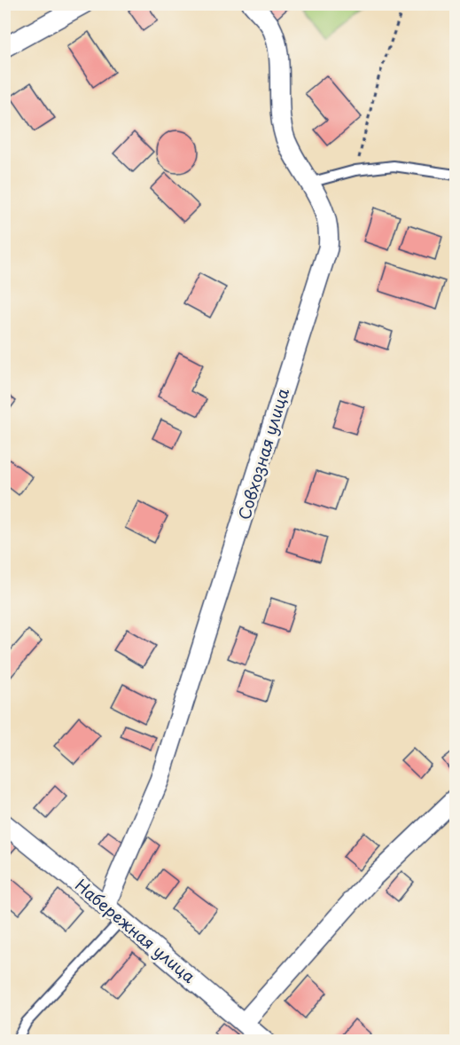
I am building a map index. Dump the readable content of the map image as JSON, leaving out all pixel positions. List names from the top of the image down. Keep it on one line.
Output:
{"streets":{"street":["Совхозная улица","Набережная улица"]},"crossings":[["Совхозная улица","Набережная улица"]]}
